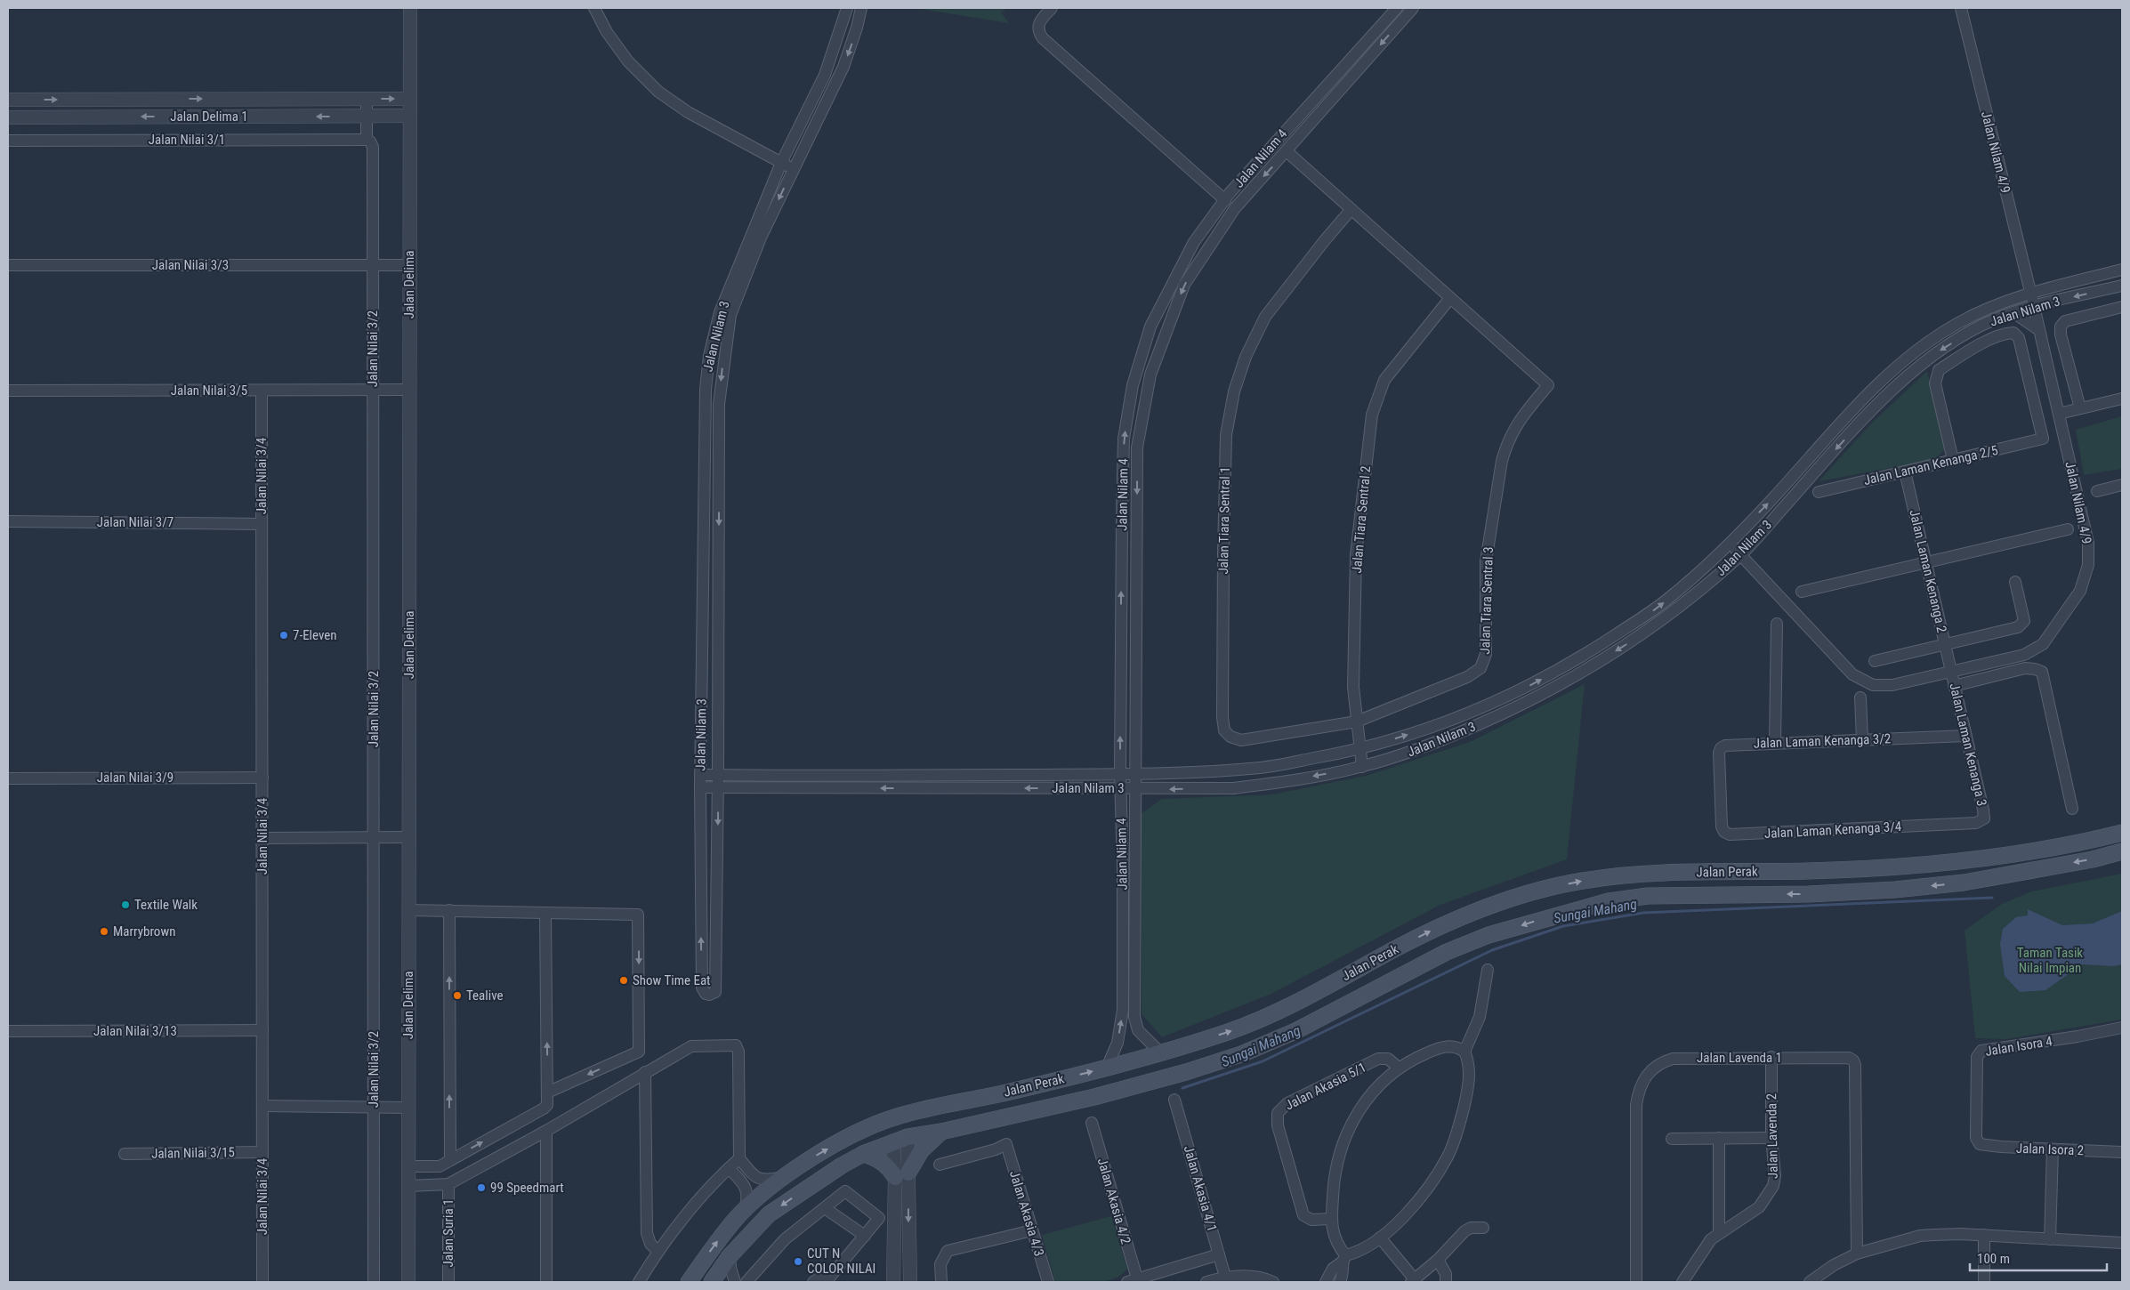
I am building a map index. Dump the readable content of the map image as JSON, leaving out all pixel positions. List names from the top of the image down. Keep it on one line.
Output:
{"streets":{"main road":["Jalan Perak"],"street":["Jalan Delima 1","Jalan Nilai 3/1","Jalan Nilam 4/9","Jalan Nilam 4","Jalan Nilai 3/3","Jalan Delima","Jalan Nilam 3","Jalan Nilai 3/2","Jalan Nilai 3/5","Jalan Laman Kenanga 2/5","Jalan Nilai 3/4","Jalan Tiara Sentral 2","Jalan Tiara Sentral 1","Jalan Nilai 3/7","Jalan Laman Kenanga 2","Jalan Tiara Sentral 3","Jalan Laman Kenanga 3/2","Jalan Laman Kenanga 3","Jalan Nilai 3/9","Jalan Laman Kenanga 3/4","Jalan Nilai 3/13","Jalan Isora 4","Jalan Lavenda 1","Jalan Akasia 5/1","Jalan Lavenda 2","Jalan Isora 2","Jalan Nilai 3/15","Jalan Akasia 4/1","Jalan Akasia 4/2","Jalan Akasia 4/3","Jalan Suria 1"]},"crossings":[["Jalan Delima 1","Jalan Delima"],["Jalan Delima 1","Jalan Nilai 3/2"],["Jalan Nilai 3/1","Jalan Nilai 3/2"],["Jalan Nilam 4/9","Jalan Nilam 3"],["Jalan Nilam 4/9","Jalan Laman Kenanga 2"],["Jalan Nilam 4/9","Jalan Laman Kenanga 3"],["Jalan Nilam 4","Jalan Nilam 3"],["Jalan Nilam 4","Jalan Perak"],["Jalan Nilai 3/3","Jalan Delima"],["Jalan Nilai 3/3","Jalan Nilai 3/2"],["Jalan Delima","Jalan Nilai 3/5"],["Jalan Nilam 3","Jalan Tiara Sentral 2"],["Jalan Nilai 3/2","Jalan Nilai 3/5"],["Jalan Nilai 3/5","Jalan Nilai 3/4"],["Jalan Laman Kenanga 2/5","Jalan Laman Kenanga 2"],["Jalan Nilai 3/4","Jalan Nilai 3/7"],["Jalan Nilai 3/4","Jalan Nilai 3/9"],["Jalan Nilai 3/4","Jalan Nilai 3/13"],["Jalan Nilai 3/4","Jalan Nilai 3/15"],["Jalan Tiara Sentral 2","Jalan Tiara Sentral 1"],["Jalan Tiara Sentral 2","Jalan Tiara Sentral 3"],["Jalan Tiara Sentral 1","Jalan Tiara Sentral 3"],["Jalan Laman Kenanga 2","Jalan Laman Kenanga 3"],["Jalan Laman Kenanga 3/2","Jalan Laman Kenanga 3"],["Jalan Laman Kenanga 3/2","Jalan Laman Kenanga 3/4"],["Jalan Laman Kenanga 3","Jalan Laman Kenanga 3/4"],["Jalan Isora 4","Jalan Isora 2"],["Jalan Lavenda 1","Jalan Lavenda 2"]],"water":["Sungai Mahang"],"parks":["Taman Tasik Nilai Impian"],"places":["7-Eleven","Textile Walk","Marrybrown","Show Time Eat","Tealive","99 Speedmart","CUT N COLOR NILAI"],"scale_bar":"100 m"}
